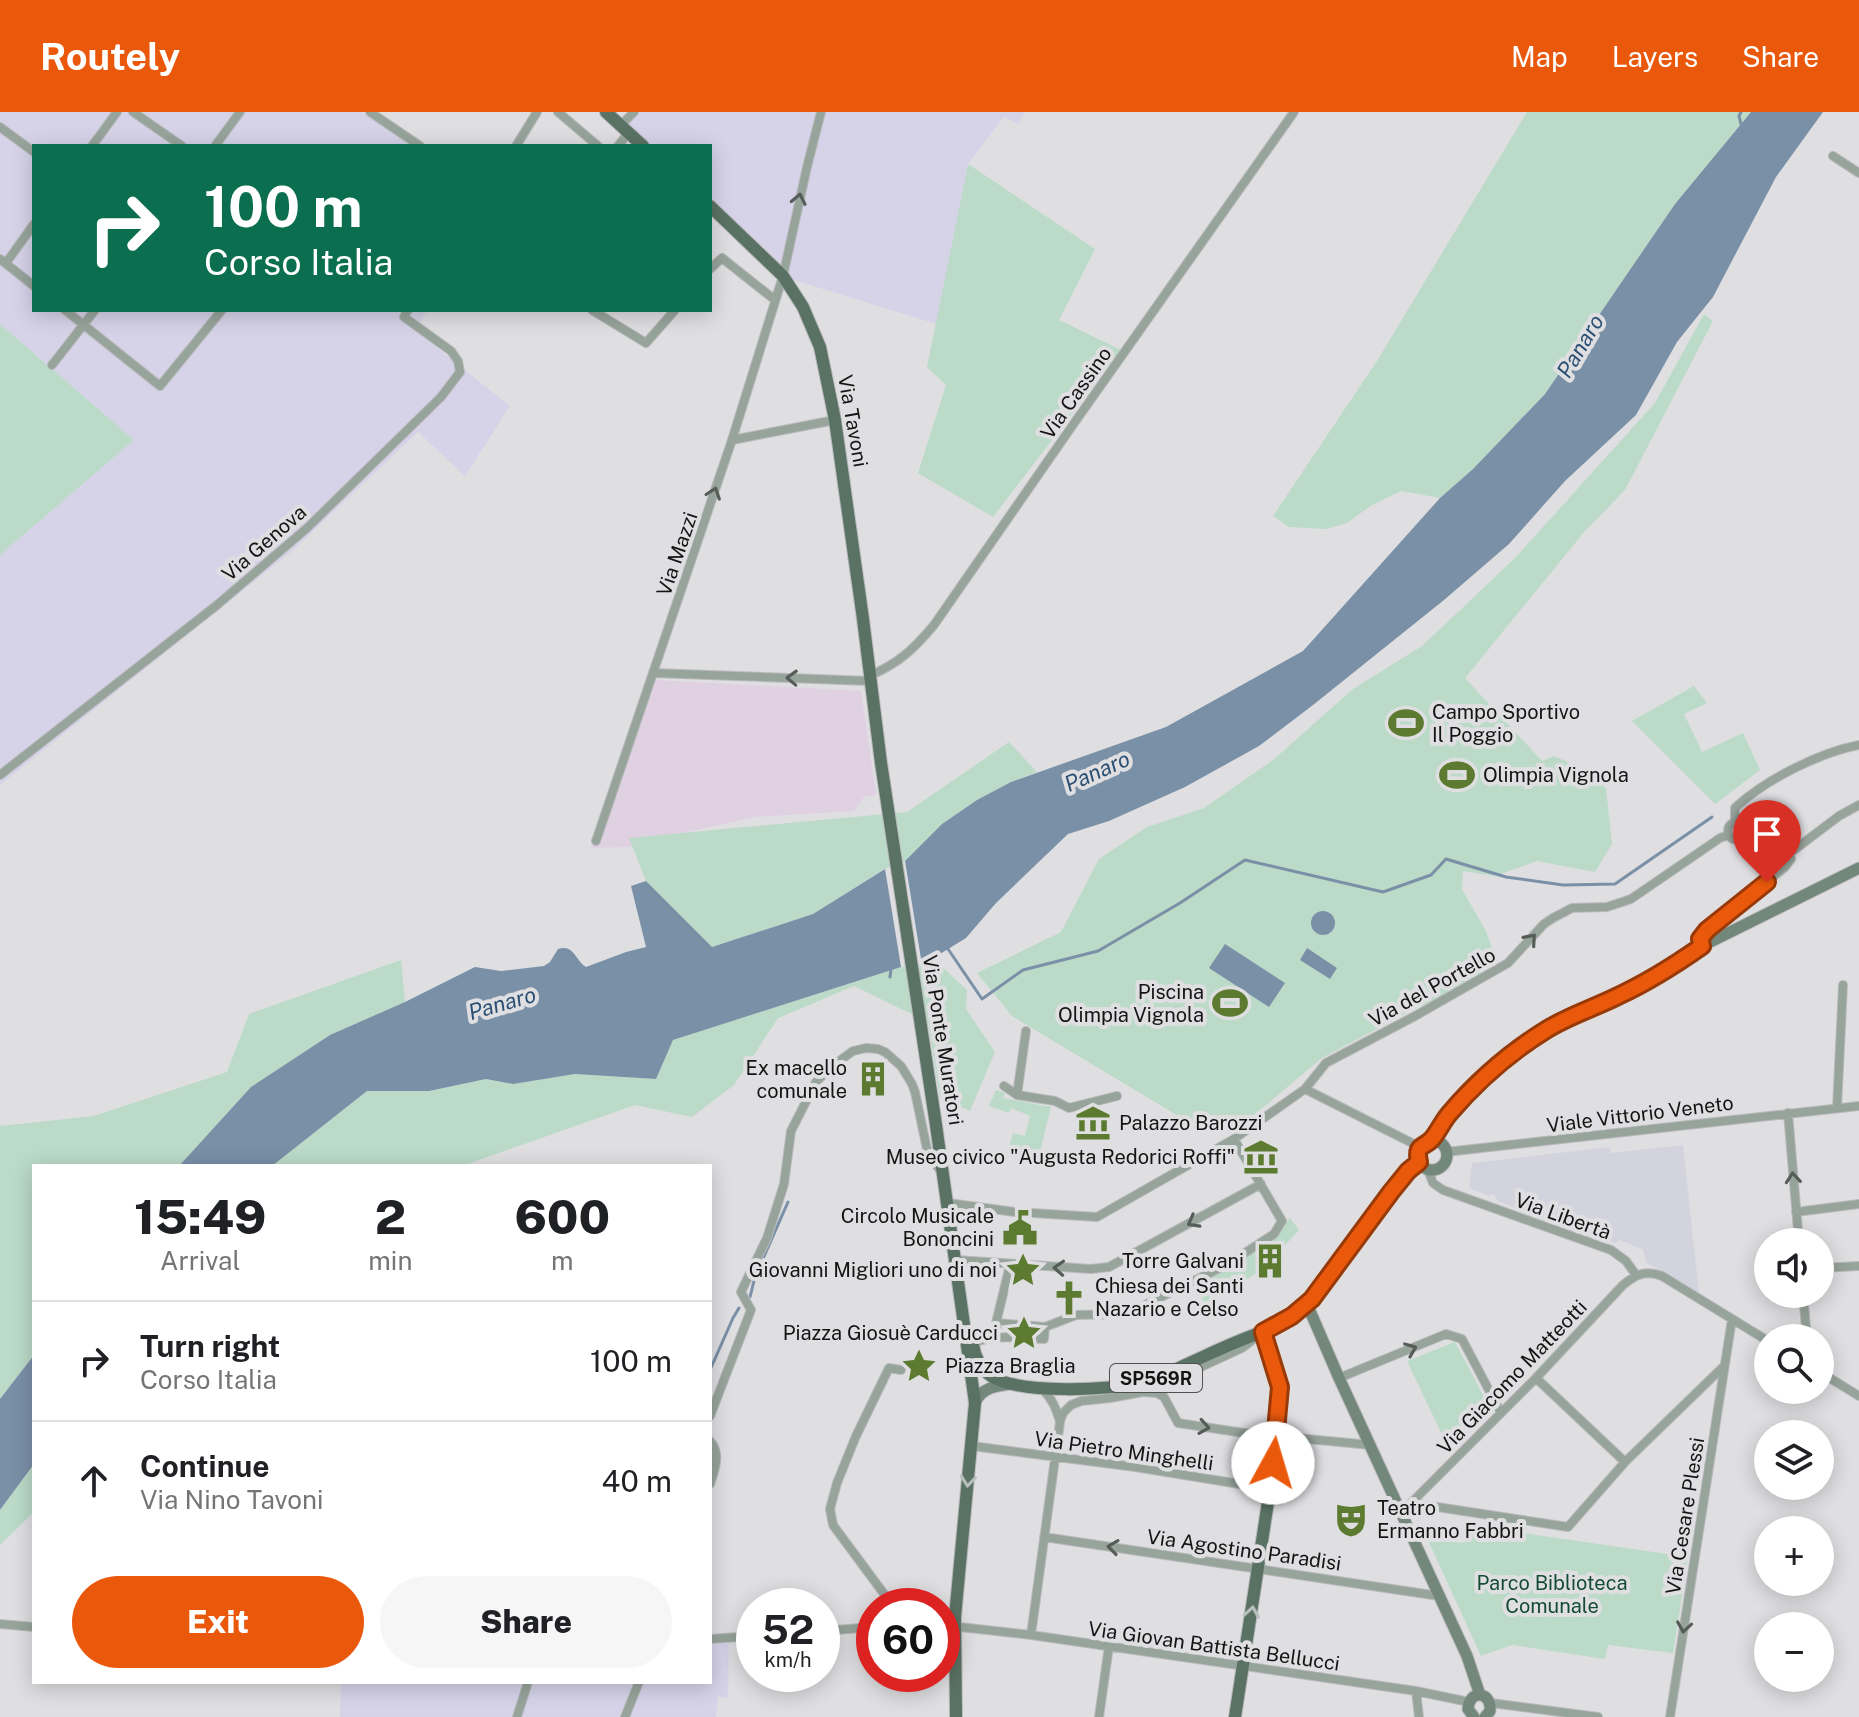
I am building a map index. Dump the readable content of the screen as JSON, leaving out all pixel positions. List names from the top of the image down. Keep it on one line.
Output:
{"streets":{"main road":["Via Tavoni","Via Ponte Muratori","SP569R"],"street":["Via Cassino","Via Genova","Via Mazzi","Via del Portello","Viale Vittorio Veneto","Via Libertà","Via Giacomo Matteotti","Via Pietro Minghelli","Via Cesare Plessi","Via Agostino Paradisi","Via Giovan Battista Bellucci"]},"crossings":[["Via Cassino","Via Tavoni"],["Via Tavoni","Via Mazzi"],["Via Tavoni","Via Ponte Muratori"],["Via del Portello","Via Ponte Muratori"],["Via Ponte Muratori","SP569R"],["Viale Vittorio Veneto","Via Libertà"],["Via Libertà","Via Giacomo Matteotti"]],"one_way":["Via Mazzi","Via del Portello","Via Cesare Plessi","Via Agostino Paradisi"],"water":["Panaro"],"parks":["Parco Biblioteca Comunale"],"places":{"sports":["Campo Sportivo Il Poggio","Olimpia Vignola","Piscina Olimpia Vignola"],"building":["Ex macello comunale","Torre Galvani"],"museum":["Palazzo Barozzi","Museo civico \"Augusta Redorici Roffi\""],"public building":["Circolo Musicale Bononcini"],"place":["Giovanni Migliori uno di noi","Piazza Giosuè Carducci","Piazza Braglia"],"church":["Chiesa dei Santi Nazario e Celso"],"theatre":["Teatro Ermanno Fabbri"]},"page":{"header":"Routely","nav":["Map","Layers","Share"],"turn":["100 m","Corso Italia"],"eta":["15:49","Arrival","2","min","600","m"],"map_buttons":["+","−"],"list":[{"name":"Turn right","note":"Corso Italia","value":"100 m"},{"name":"Continue","note":"Via Nino Tavoni","value":"40 m"}],"buttons":["Exit","Share"],"speed":"52 km/h","limit":"60"}}
